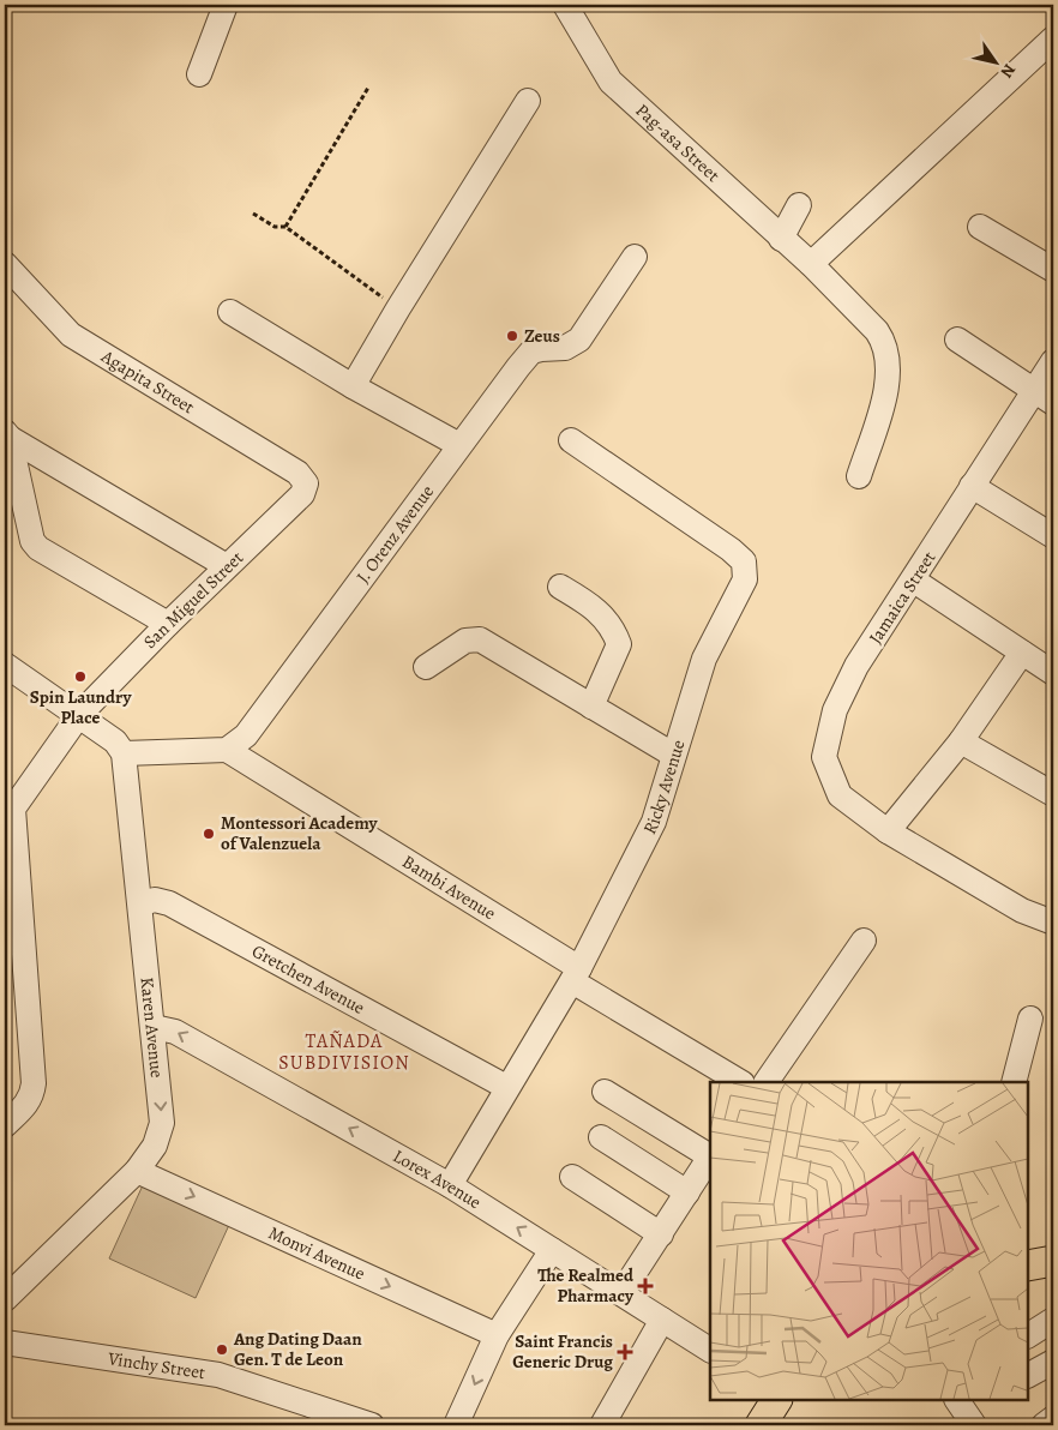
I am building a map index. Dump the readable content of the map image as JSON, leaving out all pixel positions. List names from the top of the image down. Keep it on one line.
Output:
{"streets":{"street":["Pag-asa Street","Agapita Street","J. Orenz Avenue","Jamaica Street","San Miguel Street","Ricky Avenue","Bambi Avenue","Gretchen Avenue","Karen Avenue","Lorex Avenue","Monvi Avenue","Vinchy Street"]},"crossings":[["Agapita Street","San Miguel Street"],["J. Orenz Avenue","Bambi Avenue"],["Ricky Avenue","Bambi Avenue"],["Ricky Avenue","Gretchen Avenue"],["Ricky Avenue","Lorex Avenue"],["Gretchen Avenue","Karen Avenue"],["Karen Avenue","Lorex Avenue"],["Karen Avenue","Monvi Avenue"]],"one_way":["Lorex Avenue","Monvi Avenue"],"districts":["TAÑADA SUBDIVISION"],"places":{"other":["Zeus","Spin Laundry Place","Montessori Academy of Valenzuela","Ang Dating Daan Gen. T de Leon"],"health":["The Realmed Pharmacy","Saint Francis Generic Drug"]},"north":"bottom right"}
